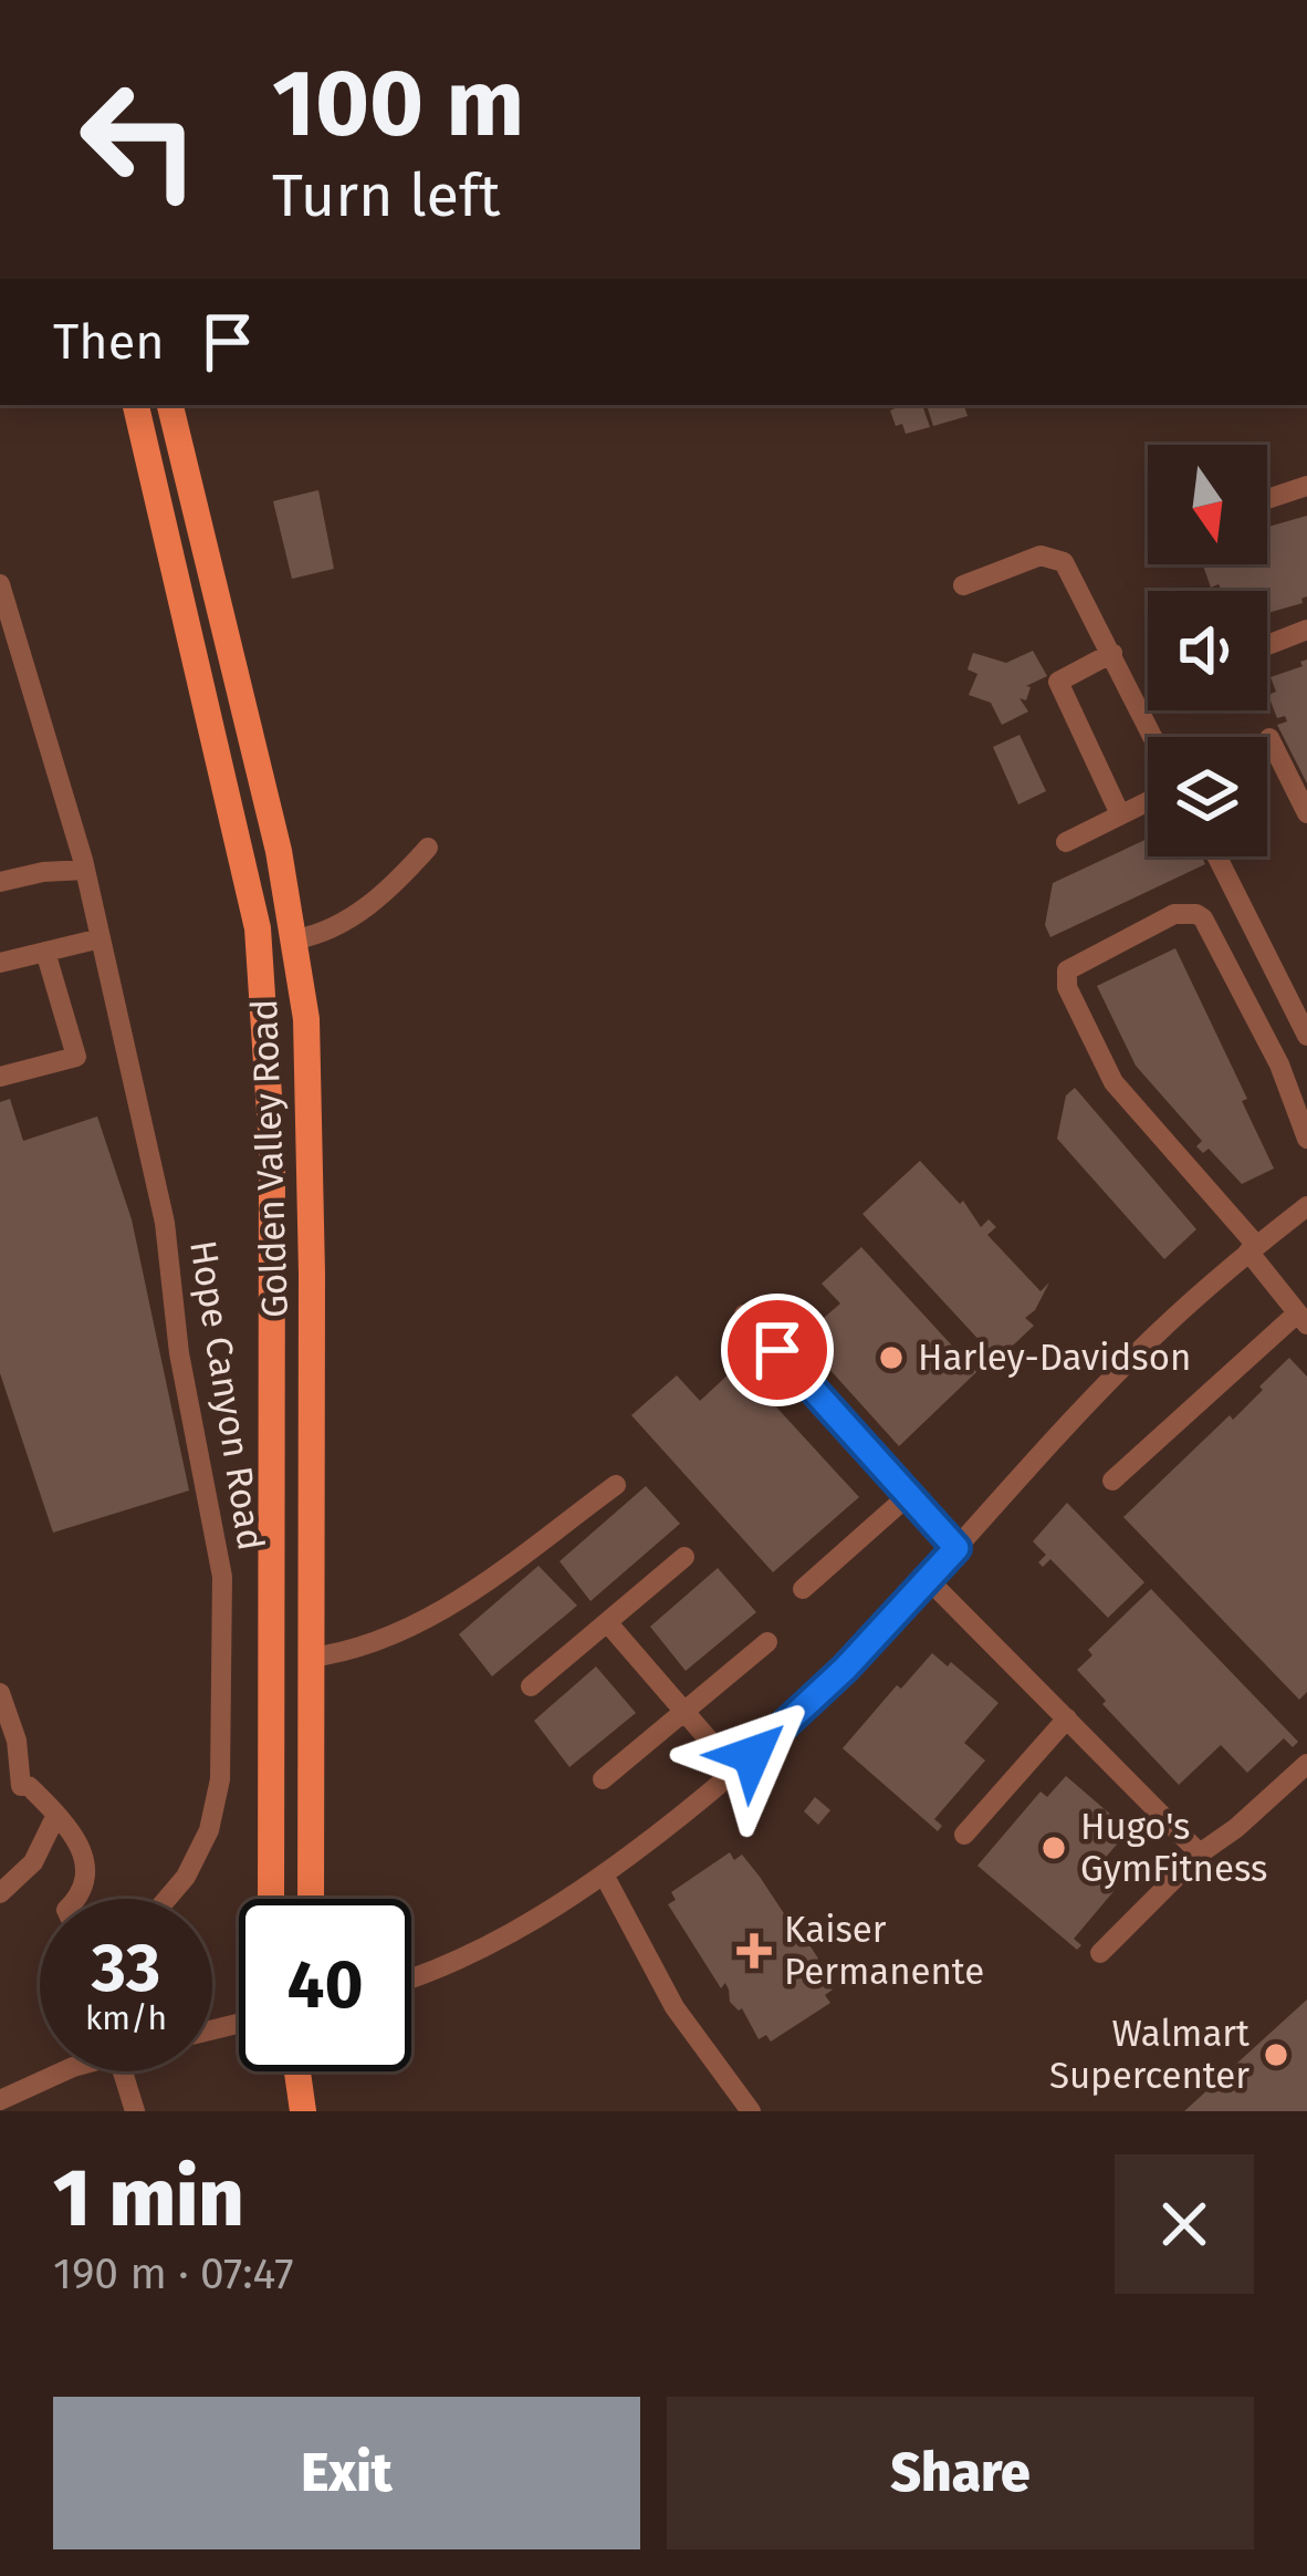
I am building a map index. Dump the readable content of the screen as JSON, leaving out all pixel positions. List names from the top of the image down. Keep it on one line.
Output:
{"streets":{"main road":["Golden Valley Road"],"street":["Hope Canyon Road"]},"places":{"other":["Harley-Davidson","Hugo's GymFitness","Walmart Supercenter"],"health":["Kaiser Permanente"]},"north":"bottom","page":{"turn":["100 m","Turn left"],"then":"Then","speed":"33 km/h","limit":"40","heading":["1 min","190 m · 07:47"],"buttons":["Exit","Share"]}}
